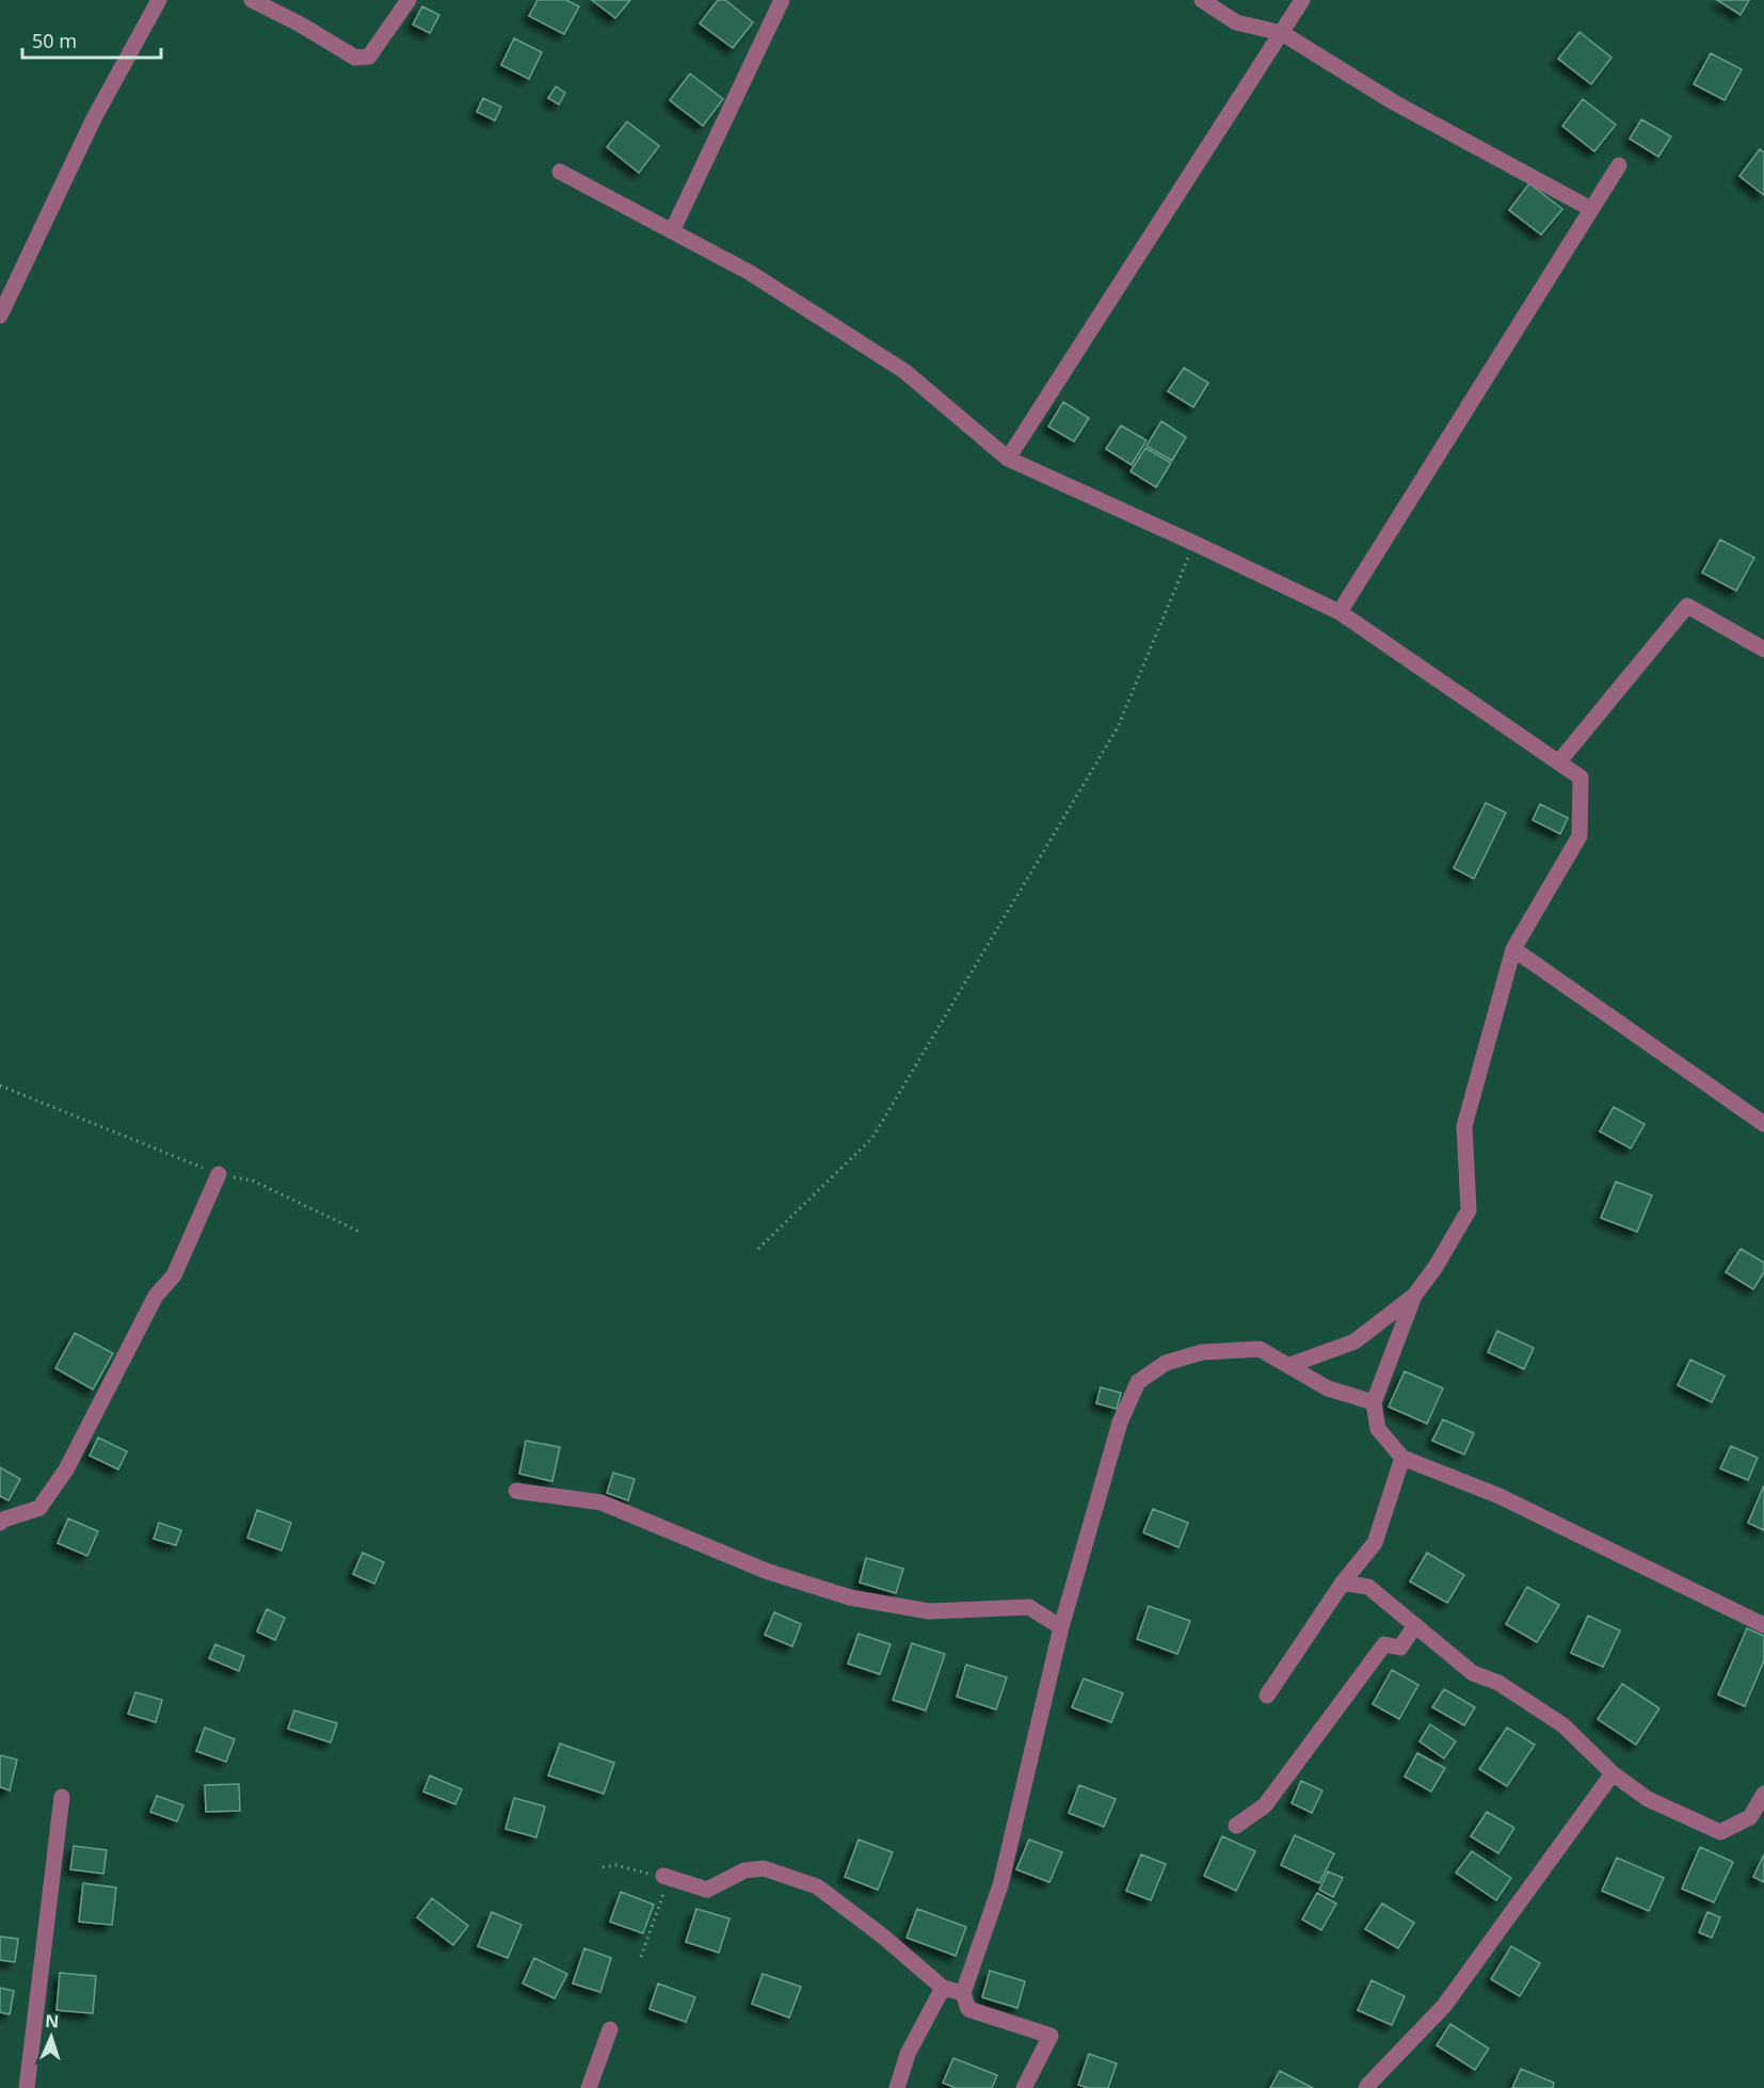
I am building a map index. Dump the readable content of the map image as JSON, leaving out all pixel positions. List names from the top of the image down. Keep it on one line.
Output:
{"scale_bar":"50 m","north":"top"}
